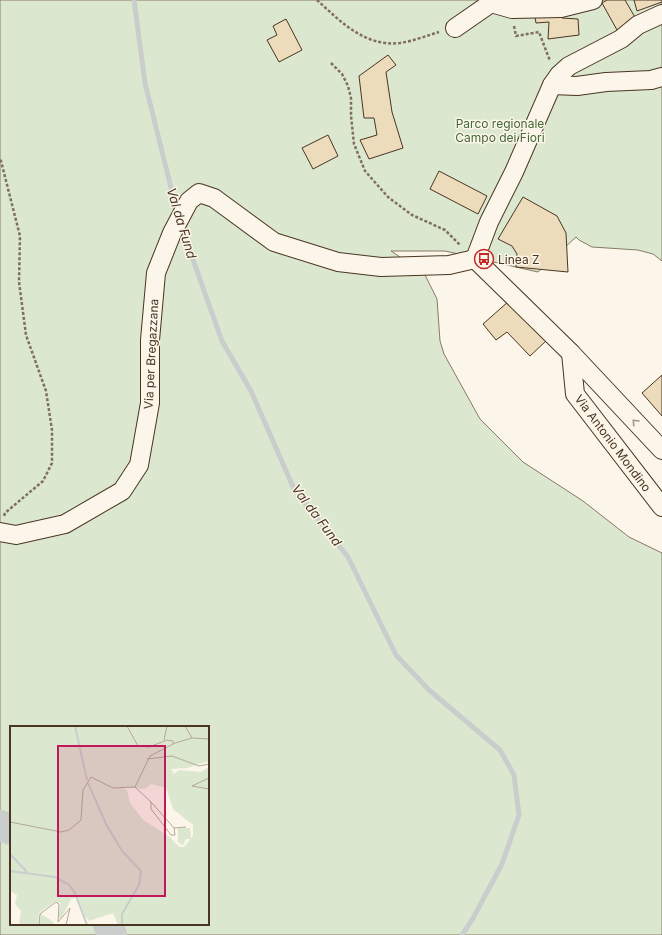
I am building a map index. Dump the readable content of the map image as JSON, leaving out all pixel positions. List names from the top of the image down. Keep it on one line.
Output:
{"streets":{"street":["Via per Bregazzana","Via Antonio Mondino"]},"crossings":[["Via per Bregazzana","Via Antonio Mondino"]],"water":["Val da Fund"],"parks":["Parco regionale Campo dei Fiori"],"places":{"bus stop":["Linea Z"]}}
